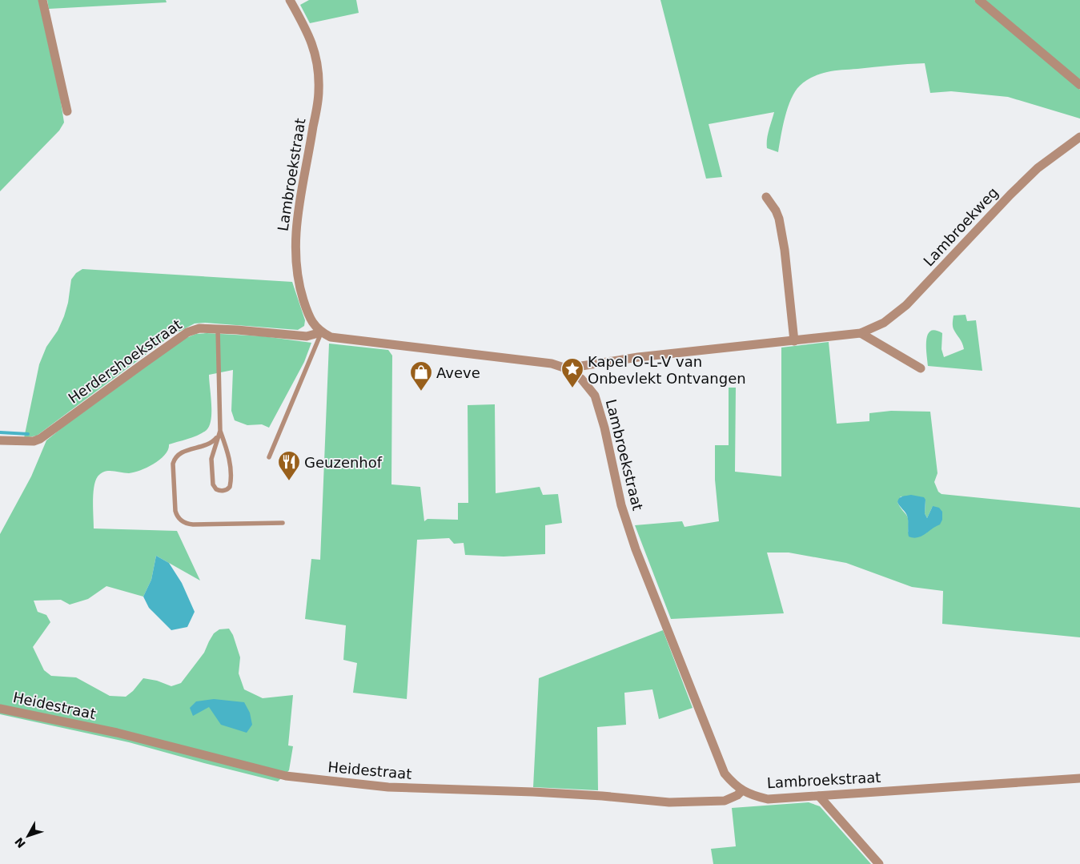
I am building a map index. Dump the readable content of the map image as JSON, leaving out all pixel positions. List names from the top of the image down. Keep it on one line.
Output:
{"streets":{"street":["Lambroekstraat","Lambroekweg","Herdershoekstraat","Heidestraat"]},"crossings":[["Lambroekstraat","Lambroekweg"],["Lambroekstraat","Herdershoekstraat"],["Lambroekstraat","Heidestraat"]],"places":{"place":["Kapel O-L-V van Onbevlekt Ontvangen"],"shop":["Aveve"],"restaurant":["Geuzenhof"]},"north":"bottom left"}
